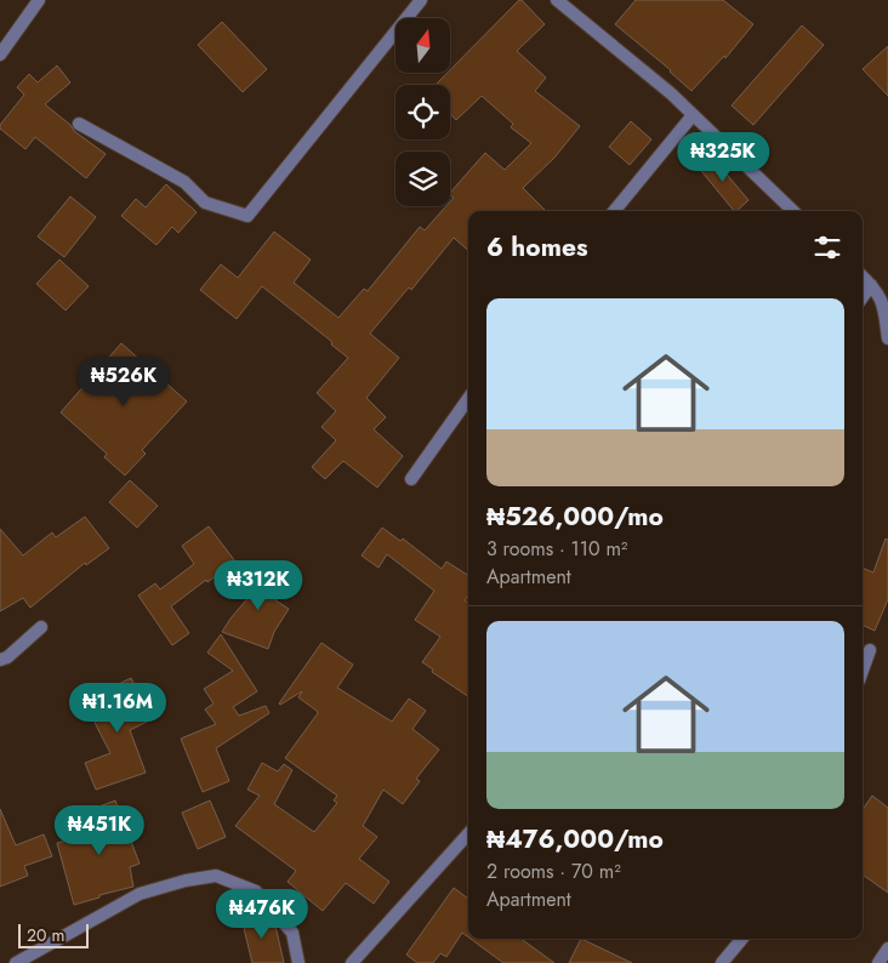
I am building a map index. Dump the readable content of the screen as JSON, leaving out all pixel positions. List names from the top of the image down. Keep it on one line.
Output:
{"scale_bar":"20 m","north":"top","page":{"price":["₦325K","₦526K","₦312K","₦1.16M","₦451K","₦476K"],"heading":"6 homes","list":[{"name":"₦526,000/mo","note":"3 rooms · 110 m² · Apartment"},{"name":"₦476,000/mo","note":"2 rooms · 70 m² · Apartment"}],"scale":"20 m"}}
